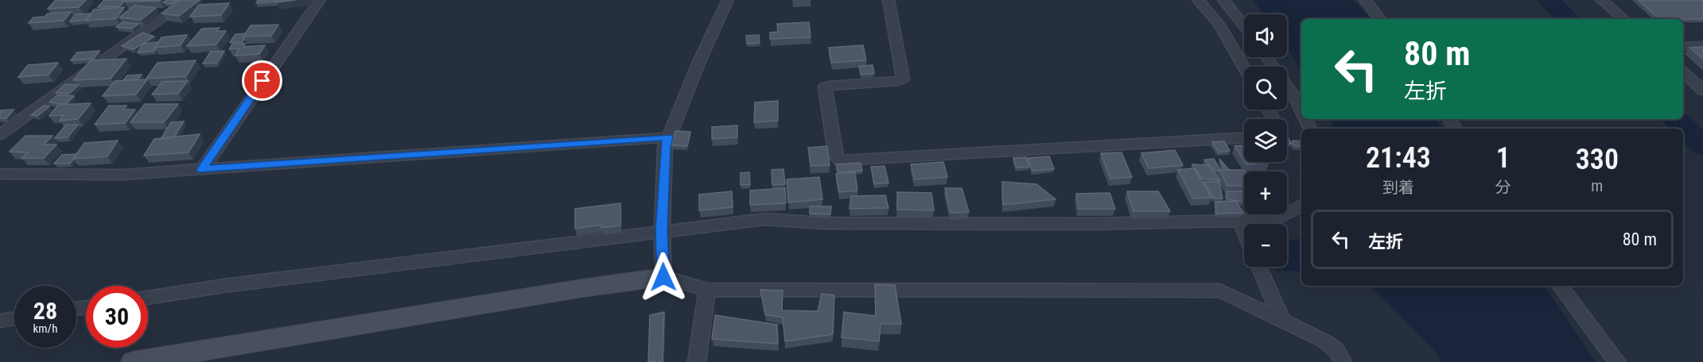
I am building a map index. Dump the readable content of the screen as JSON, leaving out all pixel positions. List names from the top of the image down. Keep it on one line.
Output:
{"page":{"map_buttons":["+","−"],"turn":["80 m","左折"],"eta":["21:43","到着","1","分","330","m"],"list":[{"name":"左折","value":"80 m"}],"speed":"28 km/h","limit":"30"}}
